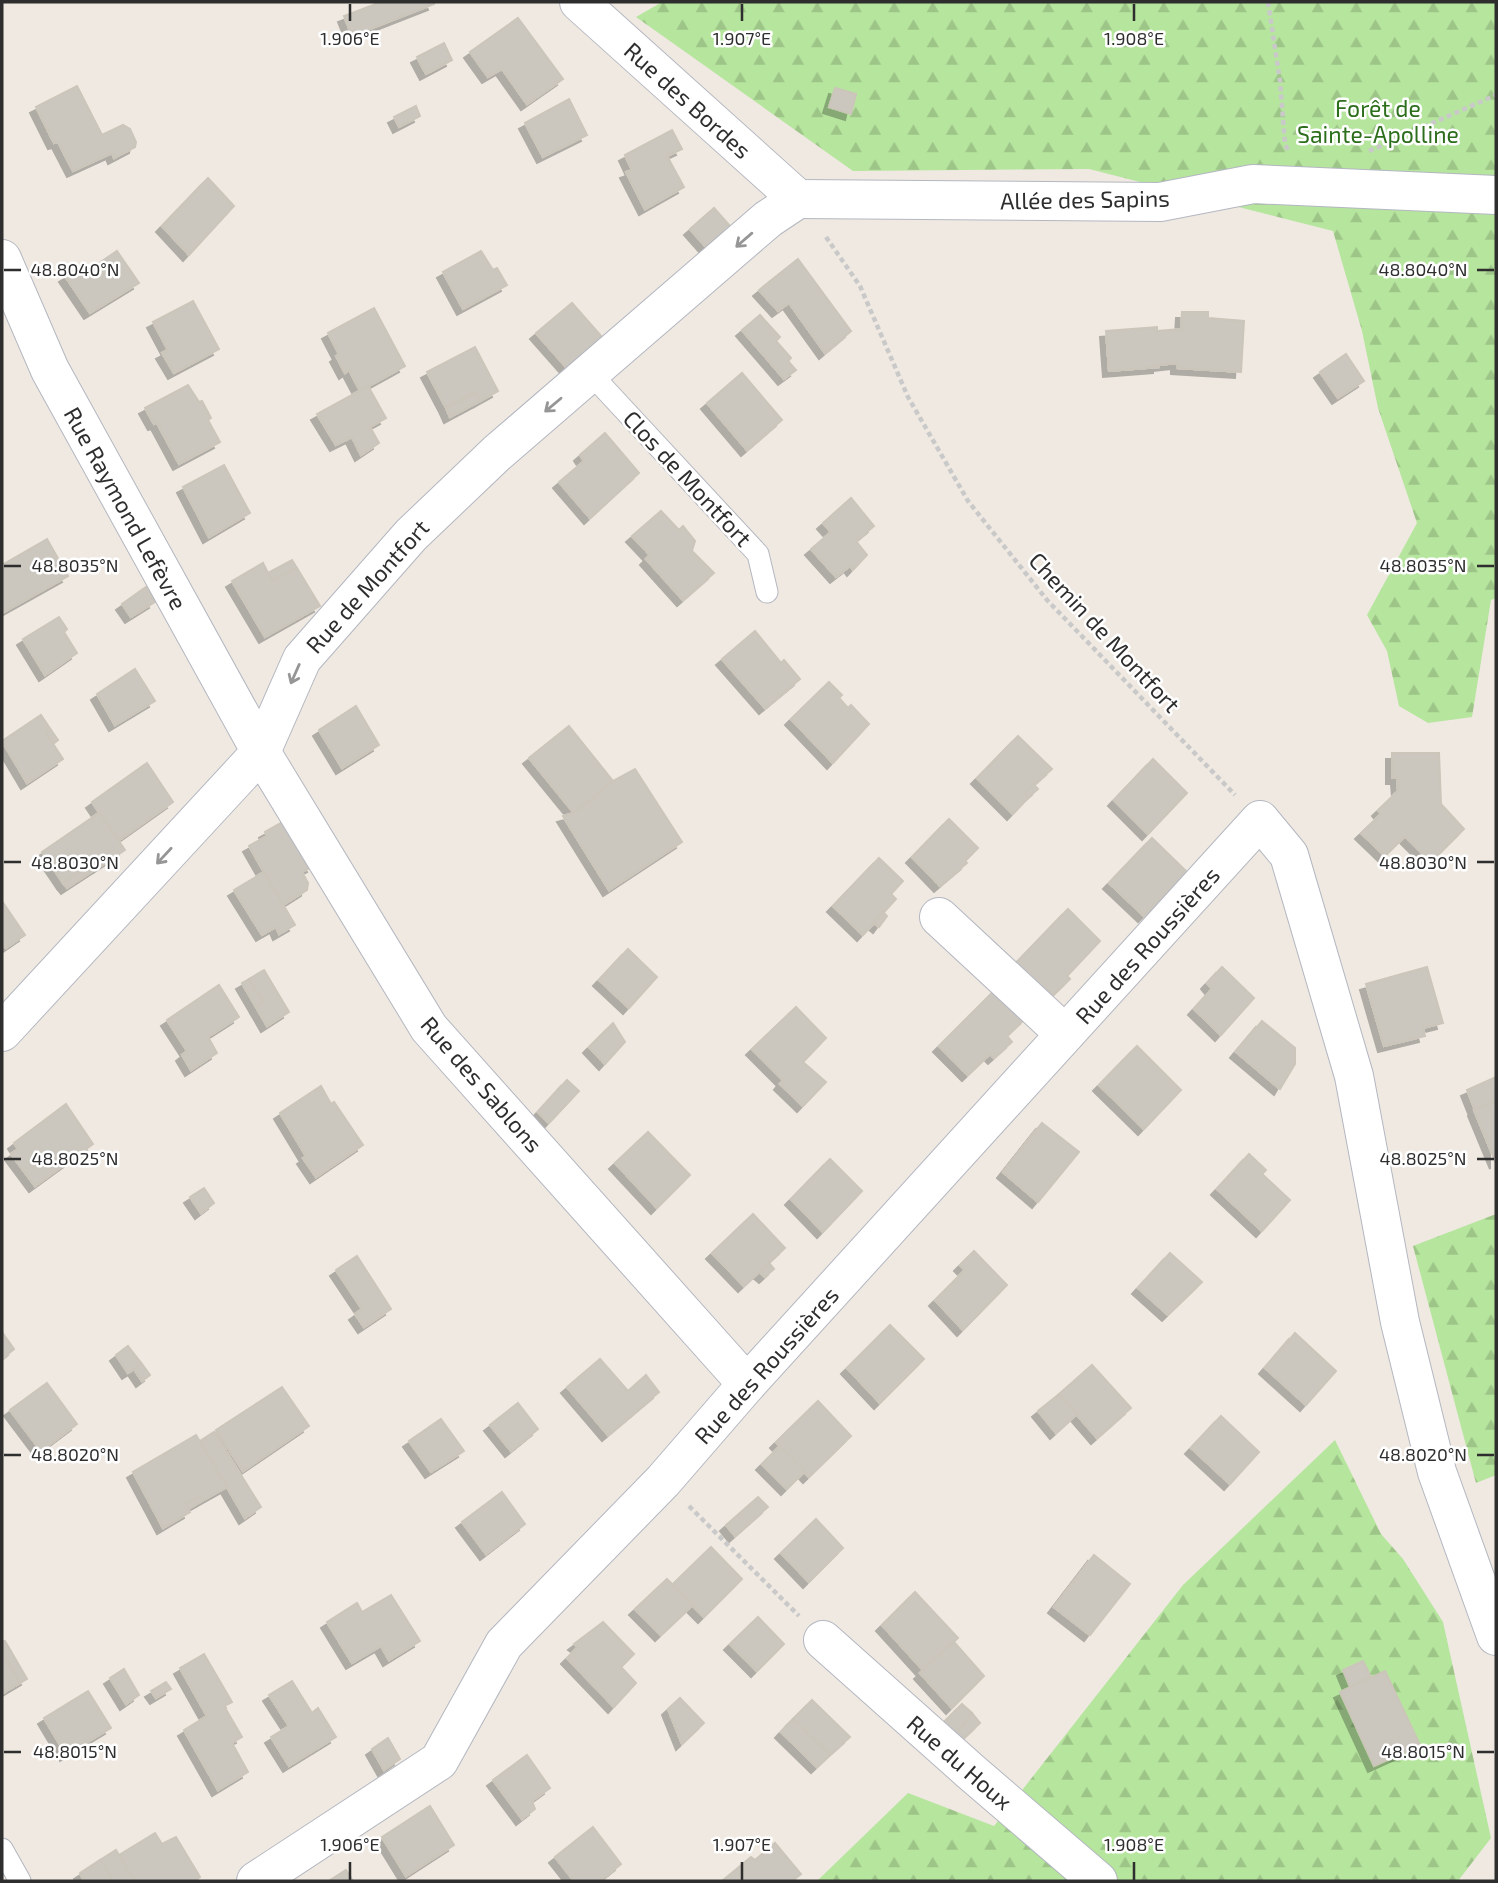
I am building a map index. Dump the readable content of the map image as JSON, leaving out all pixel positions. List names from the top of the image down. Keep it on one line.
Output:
{"streets":{"street":["Rue des Bordes","Allée des Sapins","Rue Raymond Lefèvre","Rue de Montfort","Rue des Roussières","Rue des Sablons","Rue du Houx"],"lane":["Clos de Montfort"],"path":["Chemin de Montfort"]},"crossings":[["Rue des Bordes","Allée des Sapins"],["Rue des Bordes","Rue de Montfort"],["Rue des Bordes","Chemin de Montfort"],["Allée des Sapins","Rue de Montfort"],["Allée des Sapins","Chemin de Montfort"],["Clos de Montfort","Rue de Montfort"],["Rue Raymond Lefèvre","Rue de Montfort"],["Rue Raymond Lefèvre","Rue des Sablons"],["Rue de Montfort","Chemin de Montfort"],["Rue de Montfort","Rue des Sablons"],["Chemin de Montfort","Rue des Roussières"],["Rue des Roussières","Rue des Sablons"]],"one_way":["Rue de Montfort"],"parks":["Forêt de Sainte-Apolline"],"coordinates":["1.906°E","1.907°E","1.908°E","48.8040°N","48.8035°N","48.8030°N","48.8025°N","48.8020°N","48.8015°N"]}
